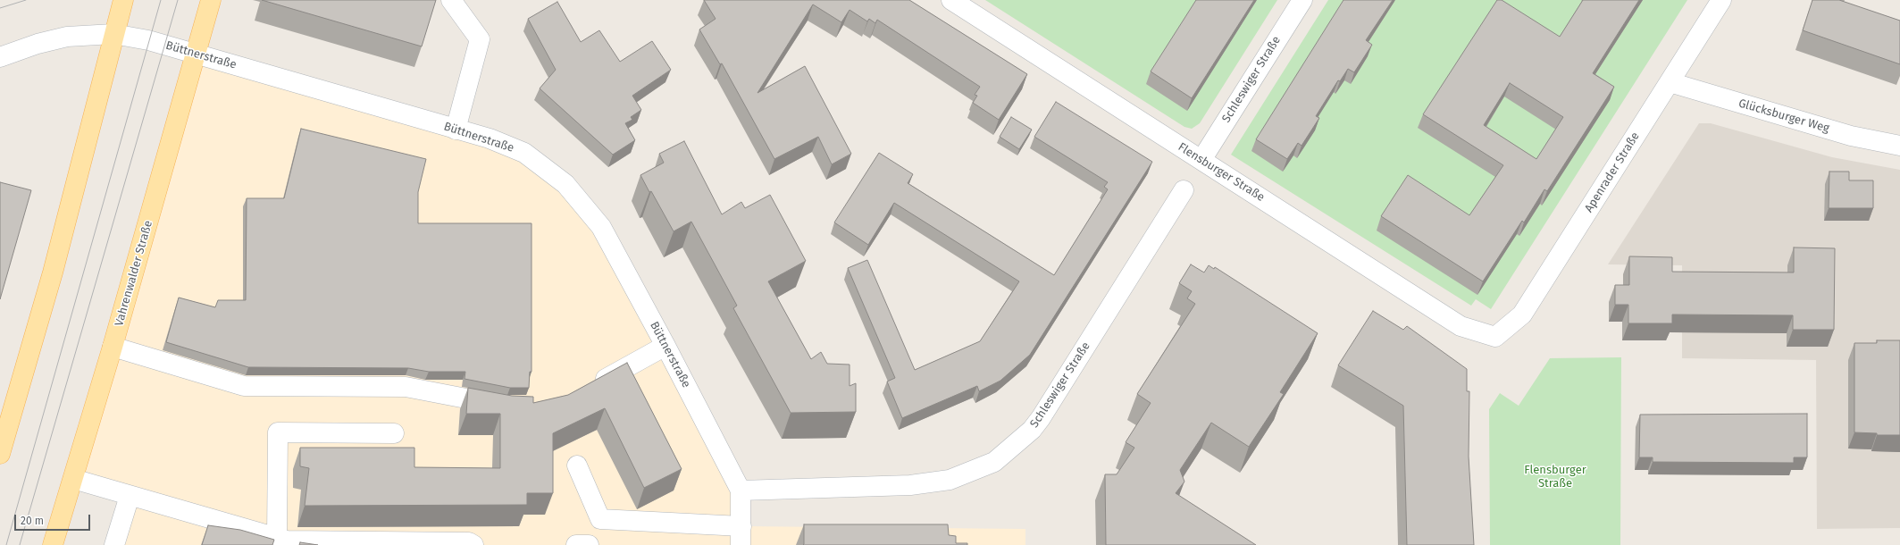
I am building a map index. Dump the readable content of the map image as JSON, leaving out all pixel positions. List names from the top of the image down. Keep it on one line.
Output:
{"streets":{"main road":["Vahrenwalder Straße"],"street":["Büttnerstraße","Schleswiger Straße","Glücksburger Weg","Flensburger Straße","Apenrader Straße"]},"crossings":[["Büttnerstraße","Schleswiger Straße"],["Büttnerstraße","Vahrenwalder Straße"],["Schleswiger Straße","Flensburger Straße"],["Glücksburger Weg","Apenrader Straße"],["Flensburger Straße","Apenrader Straße"]],"parks":["Flensburger Straße"],"scale_bar":"20 m"}
